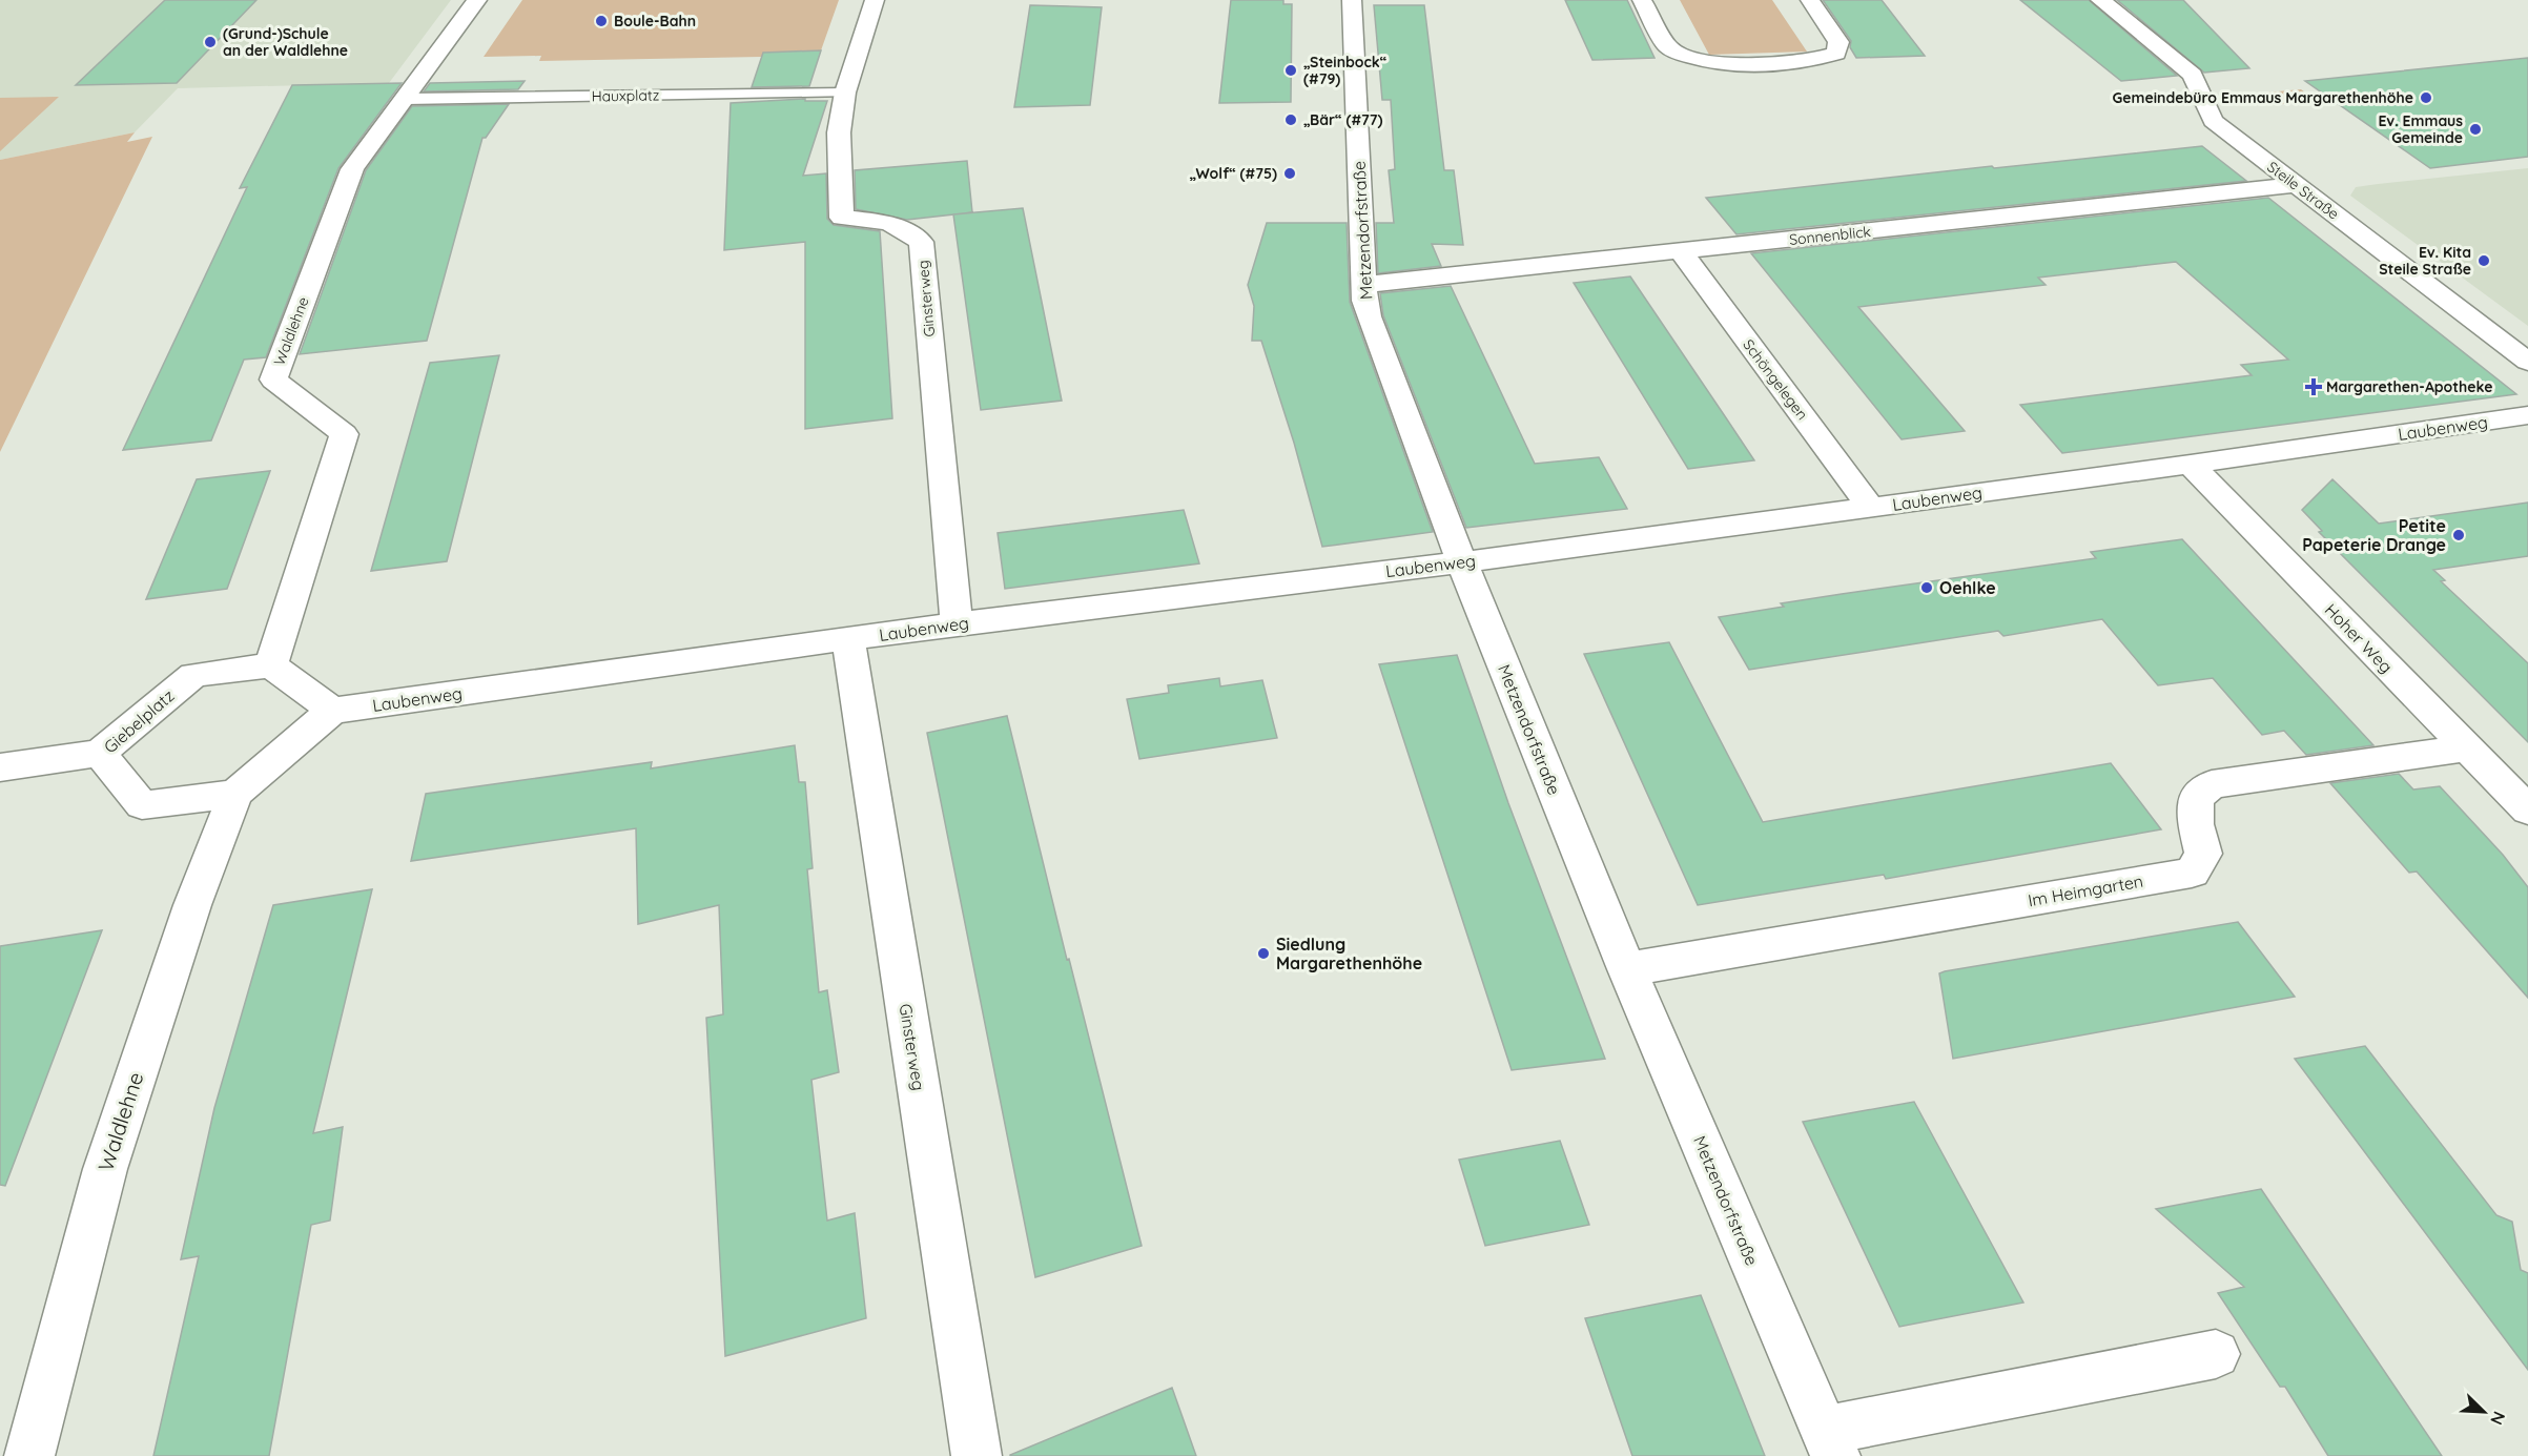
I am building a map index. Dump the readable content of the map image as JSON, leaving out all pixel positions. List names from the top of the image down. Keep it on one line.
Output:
{"streets":{"street":["Steile Straße","Metzendorfstraße","Sonnenblick","Ginsterweg","Waldlehne","Schöngelegen","Laubenweg","Hoher Weg","Giebelplatz","Im Heimgarten"],"lane":["Hauxplatz"]},"crossings":[["Hauxplatz","Ginsterweg"],["Hauxplatz","Waldlehne"],["Steile Straße","Sonnenblick"],["Metzendorfstraße","Sonnenblick"],["Metzendorfstraße","Laubenweg"],["Metzendorfstraße","Im Heimgarten"],["Sonnenblick","Schöngelegen"],["Ginsterweg","Laubenweg"],["Waldlehne","Giebelplatz"],["Schöngelegen","Laubenweg"],["Laubenweg","Hoher Weg"],["Hoher Weg","Im Heimgarten"]],"places":{"other":["Boule-Bahn","(Grund-)Schule an der Waldlehne","„Steinbock“ (#79)","Gemeindebüro Emmaus Margarethenhöhe","„Bär“ (#77)","Ev. Emmaus Gemeinde","„Wolf“ (#75)","Ev. Kita Steile Straße","Petite Papeterie Drange","Oehlke","Siedlung Margarethenhöhe"],"health":["Margarethen-Apotheke"]},"north":"bottom right"}
